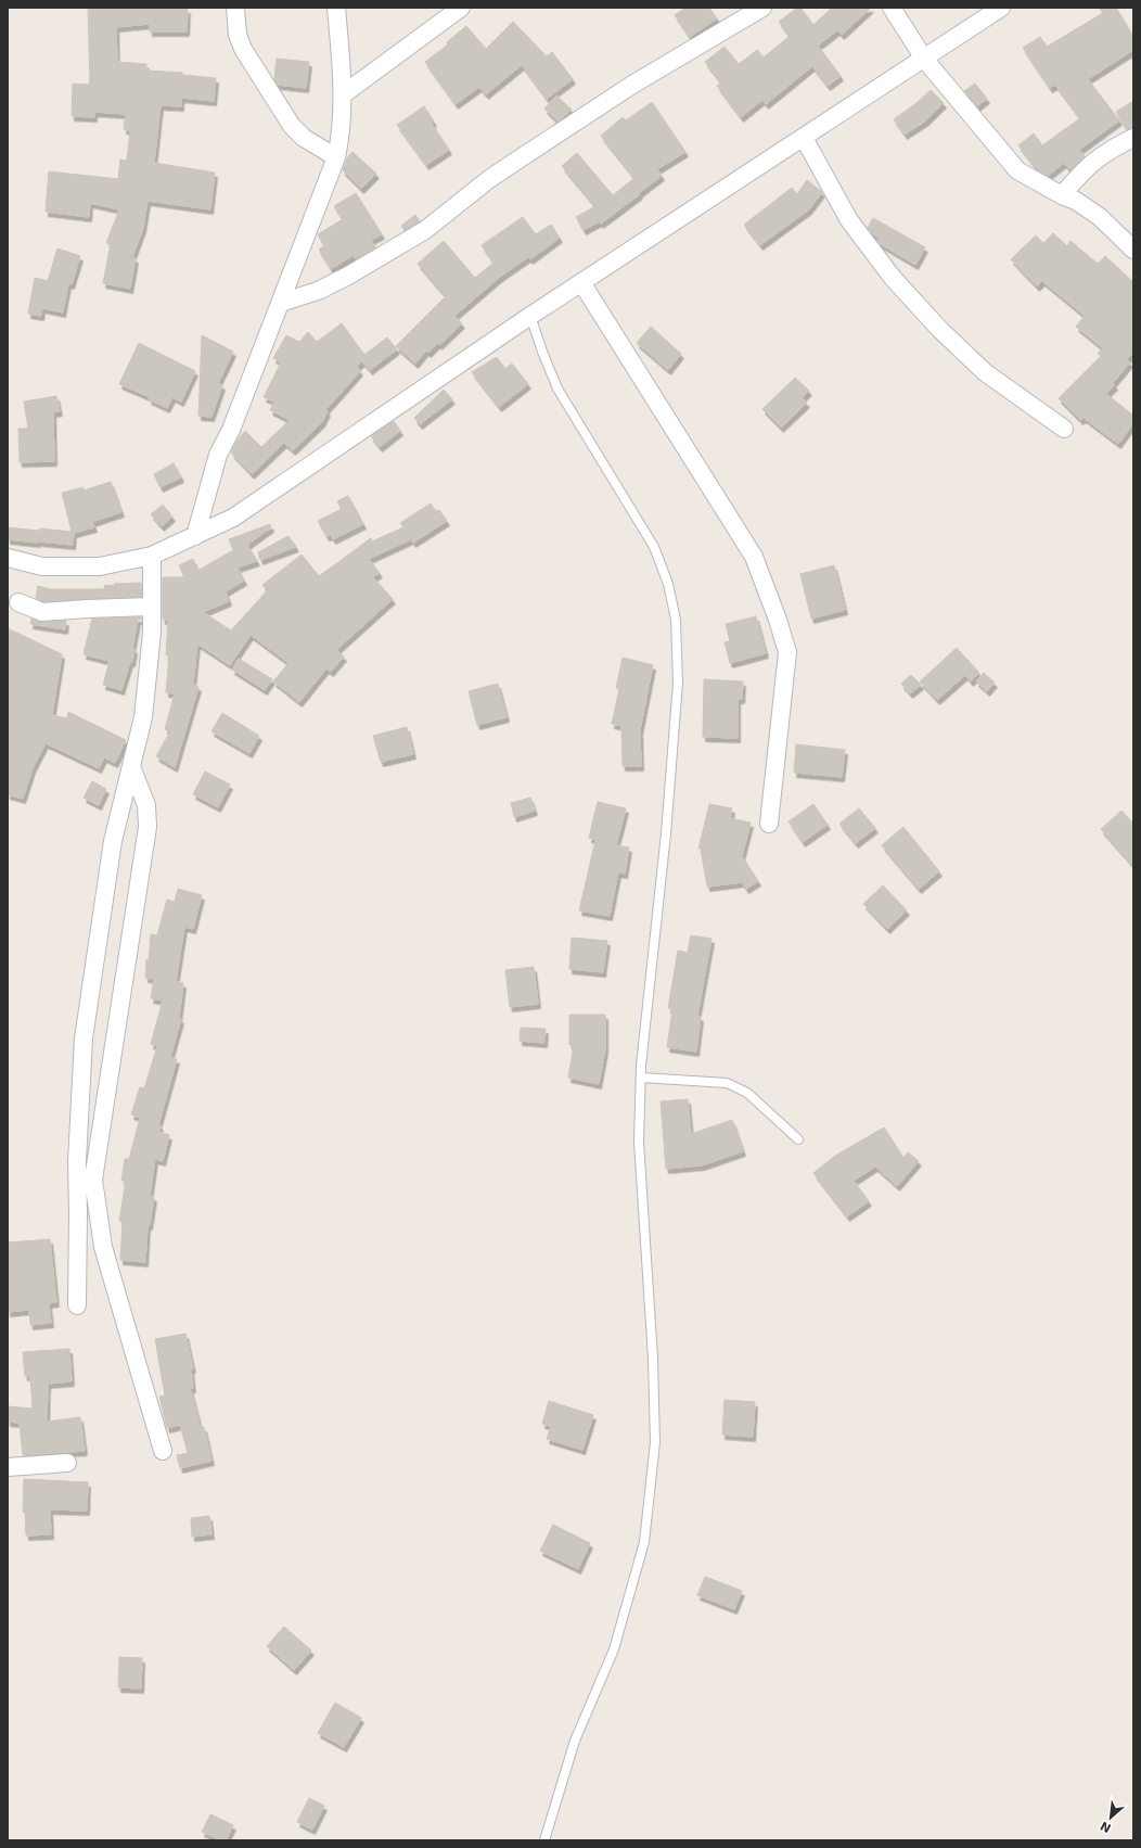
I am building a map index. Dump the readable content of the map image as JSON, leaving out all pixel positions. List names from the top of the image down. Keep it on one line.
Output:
{"north":"bottom left"}
